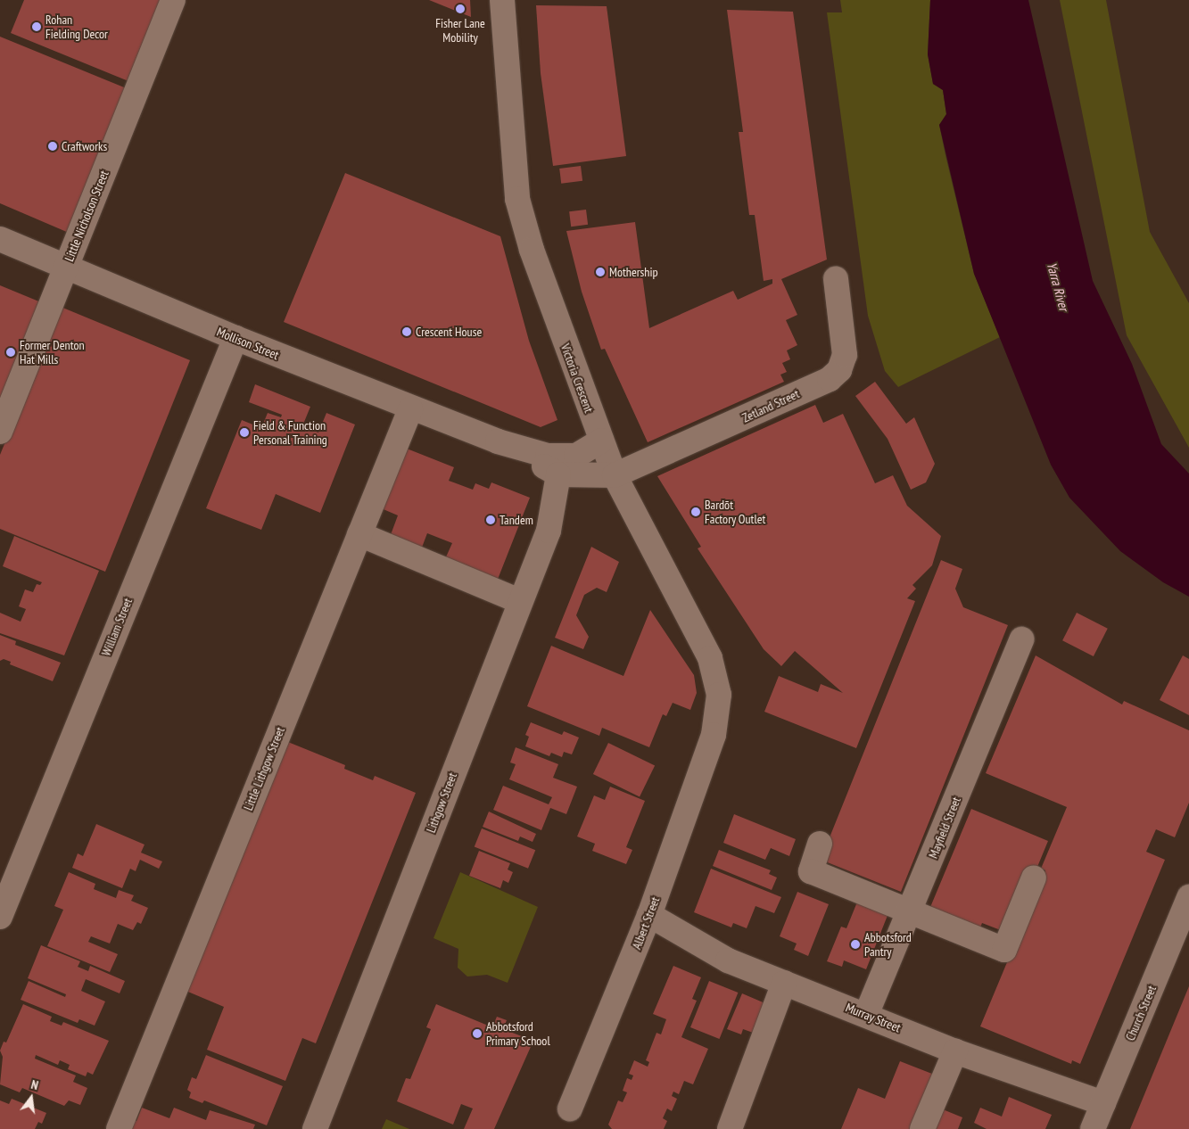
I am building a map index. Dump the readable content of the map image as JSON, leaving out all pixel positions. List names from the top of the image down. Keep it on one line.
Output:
{"streets":{"street":["Little Nicholson Street","Mollison Street","Victoria Crescent","Zetland Street","William Street","Little Lithgow Street","Lithgow Street","Mayfield Street","Albert Street","Church Street","Murray Street"]},"crossings":[["Little Nicholson Street","Mollison Street"],["Mollison Street","Victoria Crescent"],["Mollison Street","Zetland Street"],["Mollison Street","William Street"],["Mollison Street","Little Lithgow Street"],["Mollison Street","Lithgow Street"],["Victoria Crescent","Zetland Street"],["Victoria Crescent","Albert Street"],["Mayfield Street","Murray Street"],["Albert Street","Murray Street"],["Church Street","Murray Street"]],"water":["Yarra River"],"places":["Fisher Lane Mobility","Rohan Fielding Decor","Craftworks","Mothership","Crescent House","Former Denton Hat Mills","Field & Function Personal Training","Bardōt Factory Outlet","Tandem","Abbotsford Pantry","Abbotsford Primary School"],"north":"top"}
